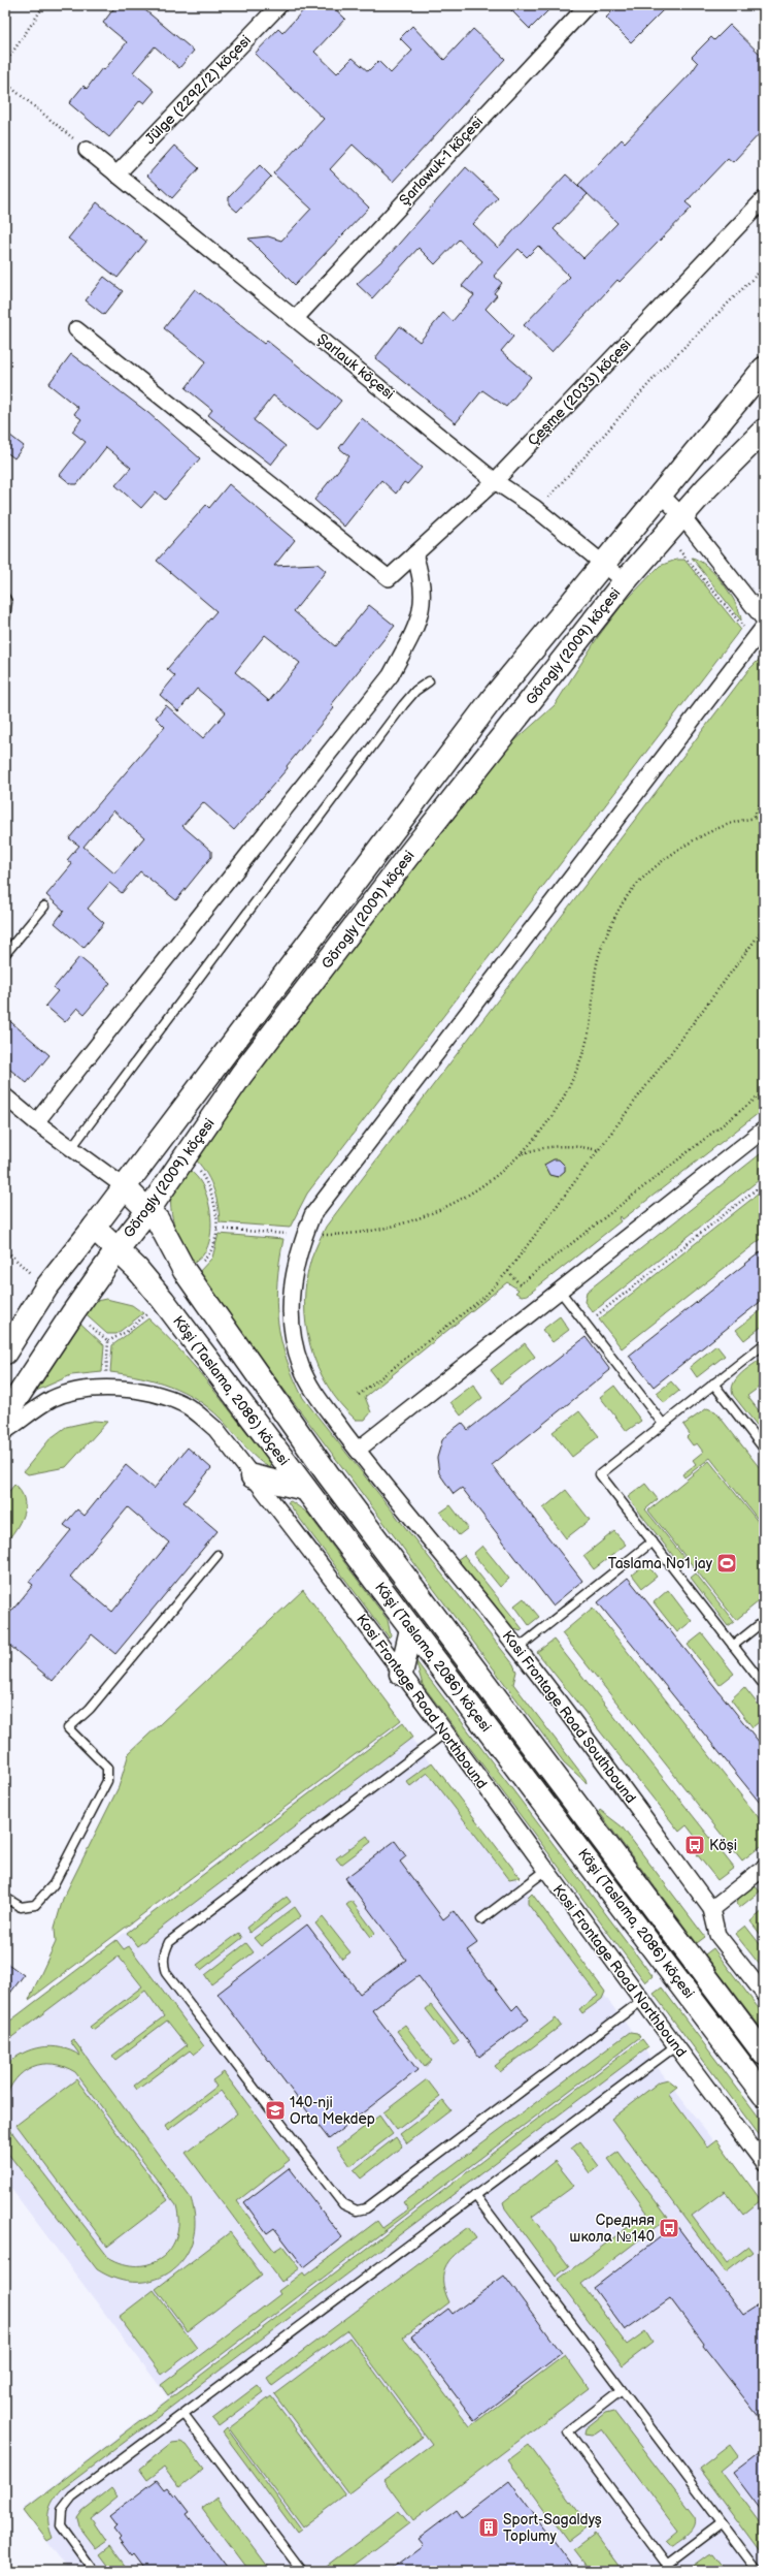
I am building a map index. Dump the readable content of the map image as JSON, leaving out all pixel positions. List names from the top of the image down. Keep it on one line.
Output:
{"streets":{"main road":["Görogly (2009) köçesi","Köşi (Taslama, 2086) köçesi"],"street":["Jülge (2292/2) köçesi","Şarlawuk-1 köçesi","Şarlauk köçesi","Çeşme (2033) köçesi","Kosi Frontage Road Northbound","Kosi Frontage Road Southbound"]},"crossings":[["Jülge (2292/2) köçesi","Şarlauk köçesi"],["Şarlawuk-1 köçesi","Şarlauk köçesi"],["Şarlauk köçesi","Çeşme (2033) köçesi"],["Şarlauk köçesi","Görogly (2009) köçesi"],["Görogly (2009) köçesi","Köşi (Taslama, 2086) köçesi"]],"places":{"sports":["Taslama No1 jay"],"bus stop":["Köşi","Средняя школа №140"],"school or university":["140-nji Orta Mekdep"],"building":["Sport-Sagaldyş Toplumy"]}}
